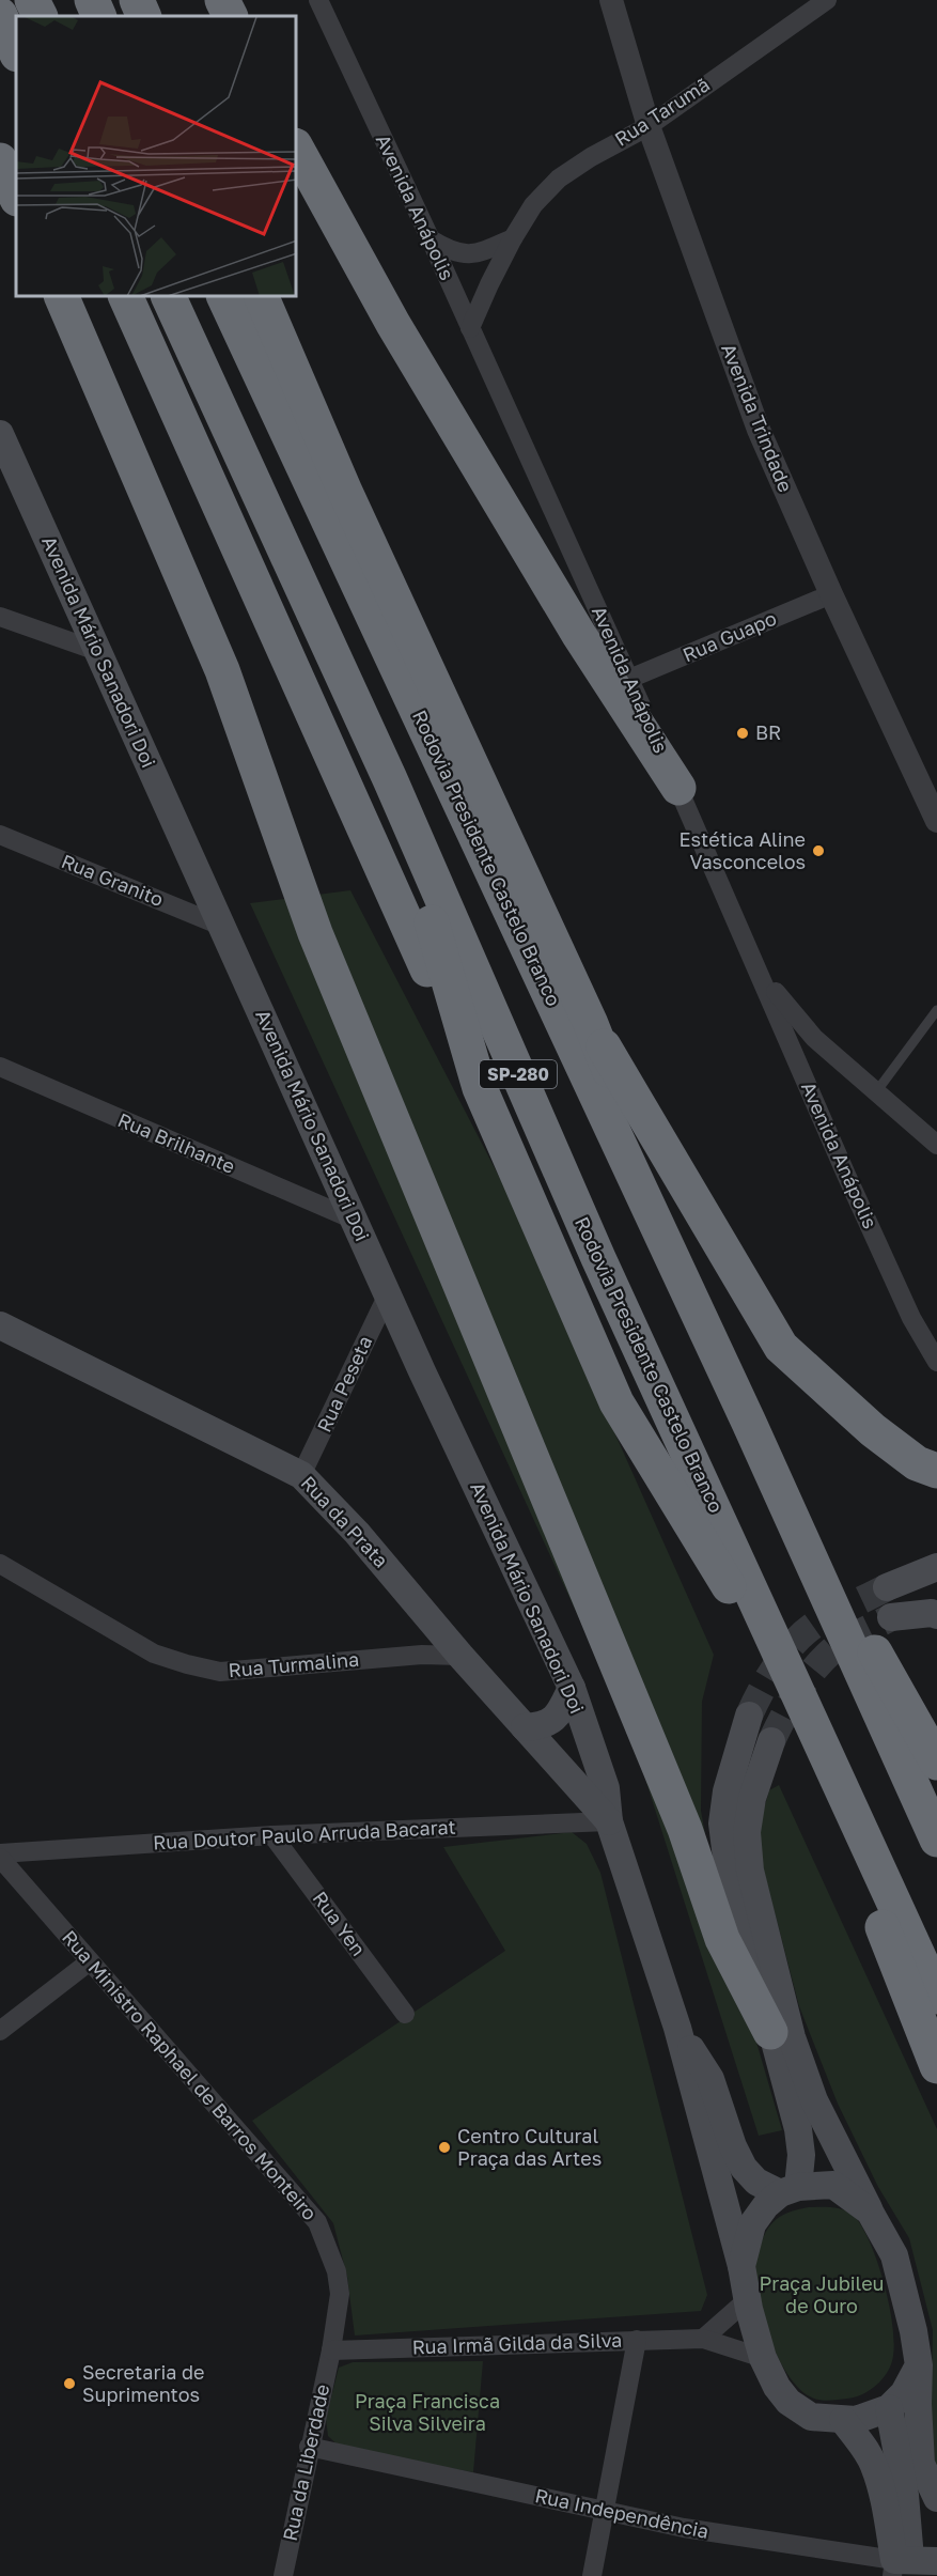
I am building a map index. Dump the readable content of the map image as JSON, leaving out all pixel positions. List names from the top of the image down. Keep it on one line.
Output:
{"streets":{"highway":["Rodovia Presidente Castelo Branco","SP-280"],"main road":["Avenida Mário Sanadori Doi","Rua da Prata","Rua Independência"],"street":["Rua Tarumã","Avenida Anápolis","Avenida Trindade","Rua Guapo","Rua Granito","Rua Brilhante","Rua Peseta","Rua Turmalina","Rua Doutor Paulo Arruda Bacarat","Rua Yen","Rua Ministro Raphael de Barros Monteiro","Rua Irmã Gilda da Silva","Rua da Liberdade"]},"crossings":[["Rua Tarumã","Avenida Anápolis"],["Rua Tarumã","Avenida Trindade"],["Avenida Anápolis","Rua Guapo"],["Avenida Trindade","Rua Guapo"],["Avenida Mário Sanadori Doi","Rua Granito"],["Avenida Mário Sanadori Doi","Rua Brilhante"],["Avenida Mário Sanadori Doi","Rua Peseta"],["Avenida Mário Sanadori Doi","Rua da Prata"],["Avenida Mário Sanadori Doi","Rua Doutor Paulo Arruda Bacarat"],["Rua Peseta","Rua da Prata"],["Rua da Prata","Rua Turmalina"],["Rua da Prata","Rua Doutor Paulo Arruda Bacarat"],["Rua Doutor Paulo Arruda Bacarat","Rua Yen"],["Rua Doutor Paulo Arruda Bacarat","Rua Ministro Raphael de Barros Monteiro"],["Rua Ministro Raphael de Barros Monteiro","Rua Irmã Gilda da Silva"],["Rua Ministro Raphael de Barros Monteiro","Rua da Liberdade"],["Rua Irmã Gilda da Silva","Rua da Liberdade"],["Rua da Liberdade","Rua Independência"]],"parks":["Praça Jubileu de Ouro","Praça Francisca Silva Silveira"],"places":["BR","Estética Aline Vasconcelos","Centro Cultural Praça das Artes","Secretaria de Suprimentos"]}
